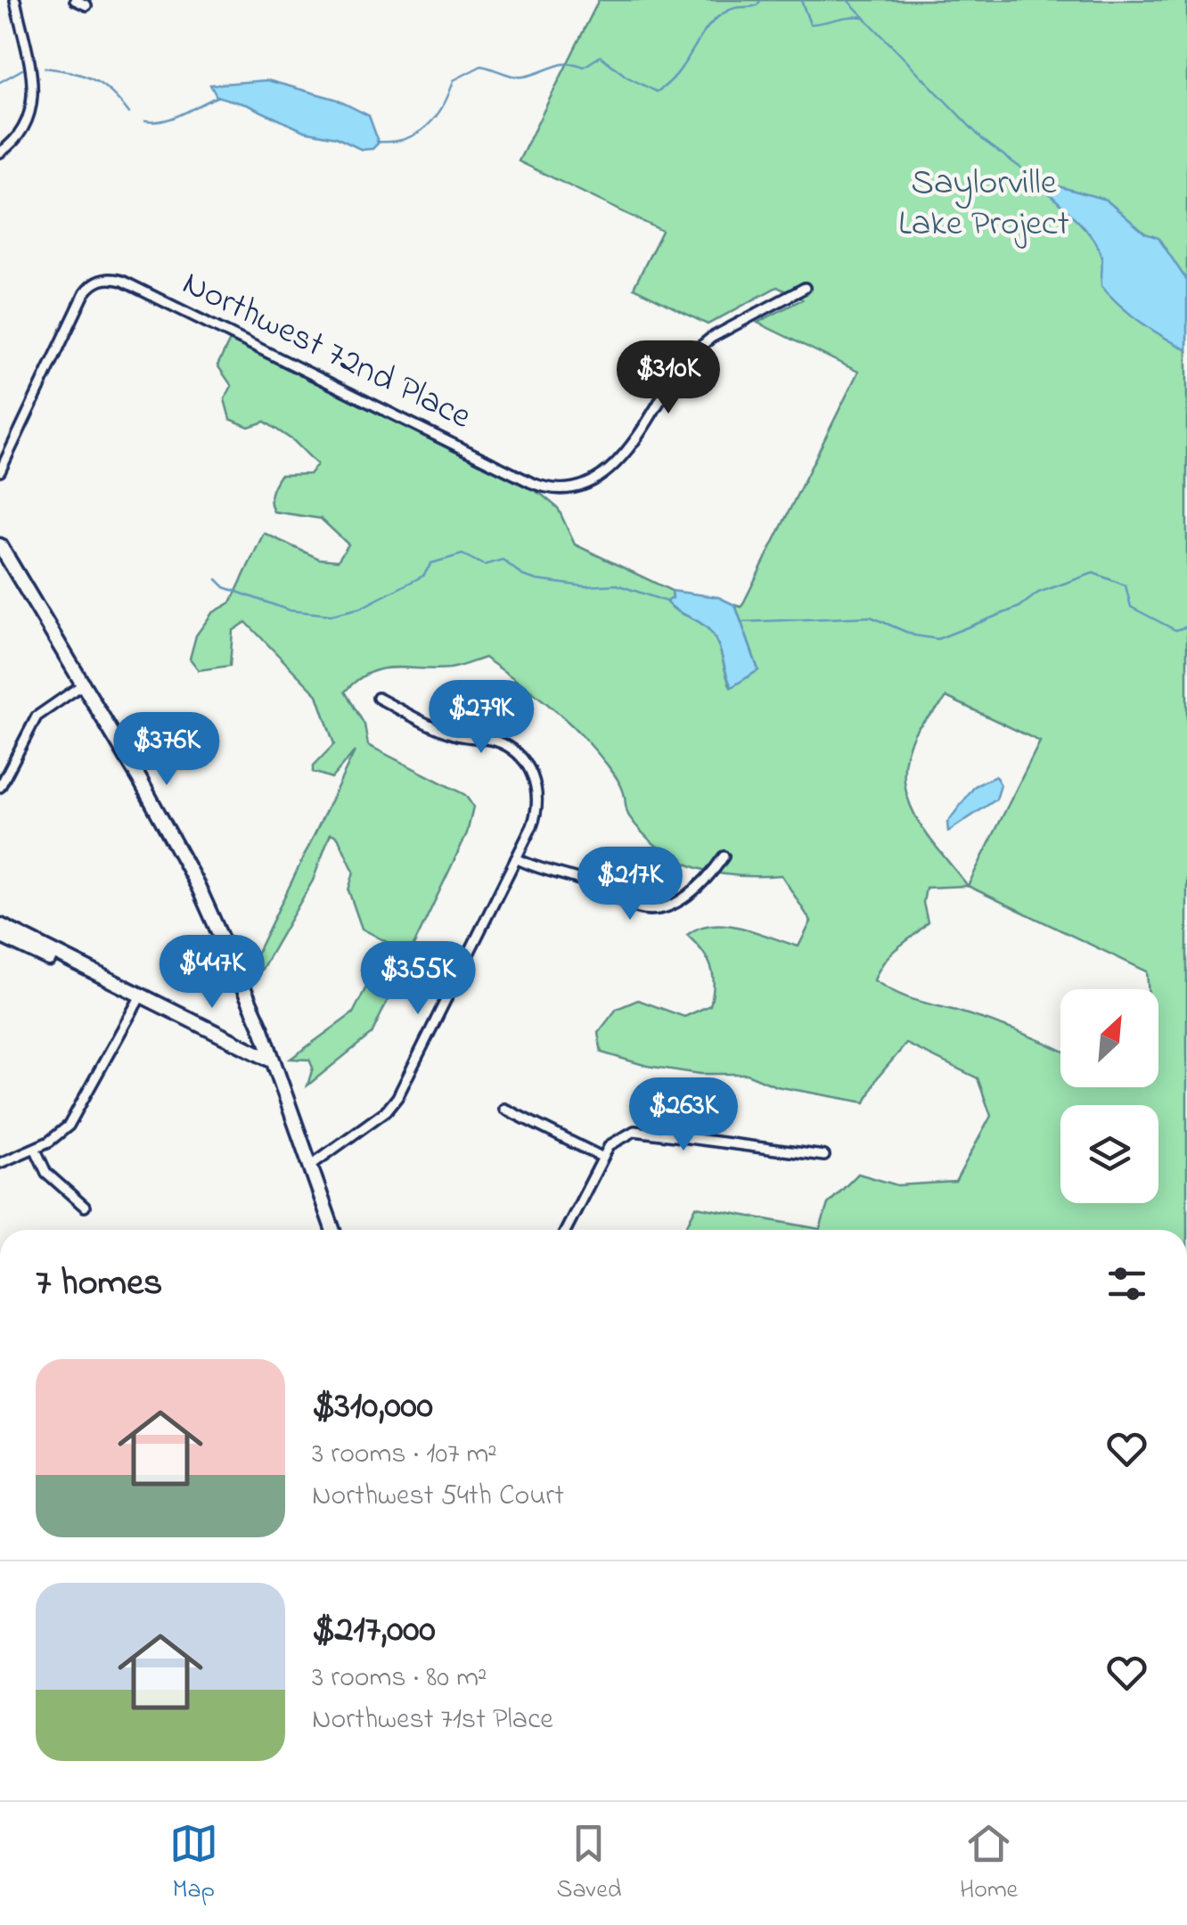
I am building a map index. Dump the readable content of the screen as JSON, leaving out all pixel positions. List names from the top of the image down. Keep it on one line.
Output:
{"streets":{"street":["Northwest 72nd Place"]},"parks":["Saylorville Lake Project"],"north":"top right","page":{"price":["$310K","$279K","$376K","$217K","$447K","$355K","$263K"],"heading":"7 homes","list":[{"name":"$310,000","note":"3 rooms · 107 m² · Northwest 54th Court"},{"name":"$217,000","note":"3 rooms · 80 m² · Northwest 71st Place"}],"tabs":["Map","Saved","Home"]}}
